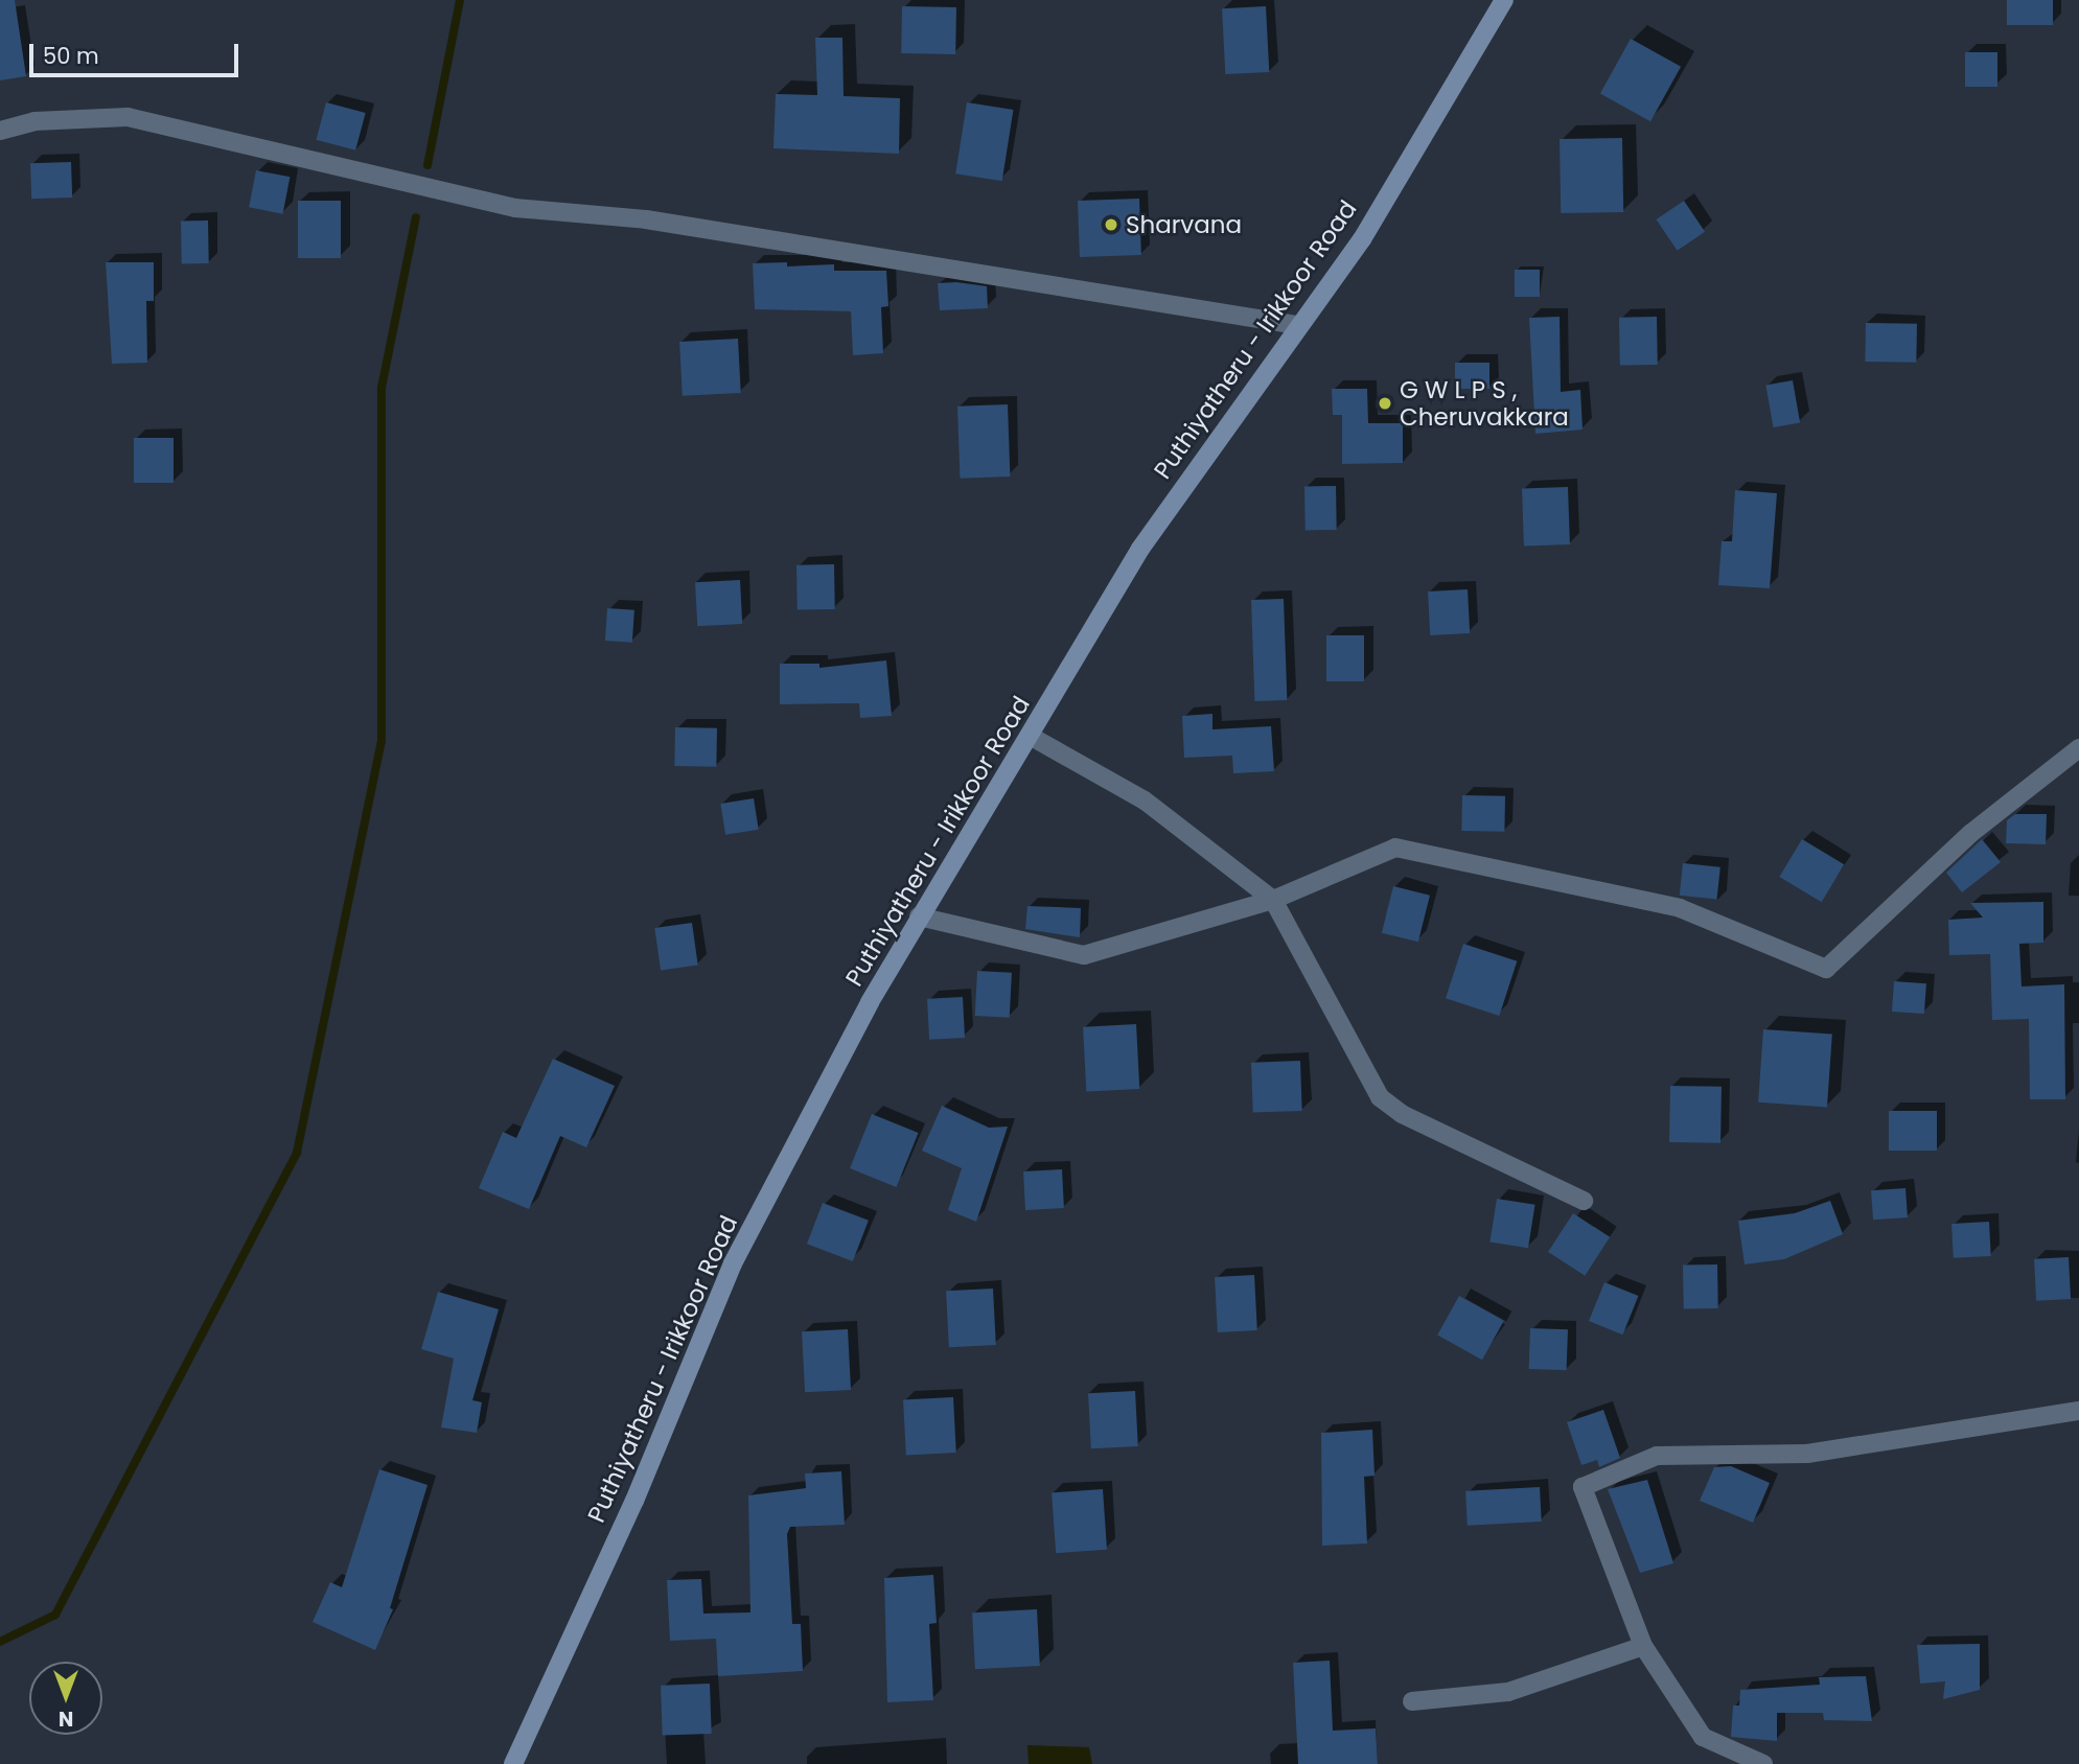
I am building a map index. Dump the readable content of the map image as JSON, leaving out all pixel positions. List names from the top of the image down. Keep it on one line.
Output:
{"streets":{"main road":["Puthiyatheru - Irikkoor Road"]},"places":["Sharvana","G W L P S , Cheruvakkara"],"scale_bar":"50 m","north":"bottom"}
